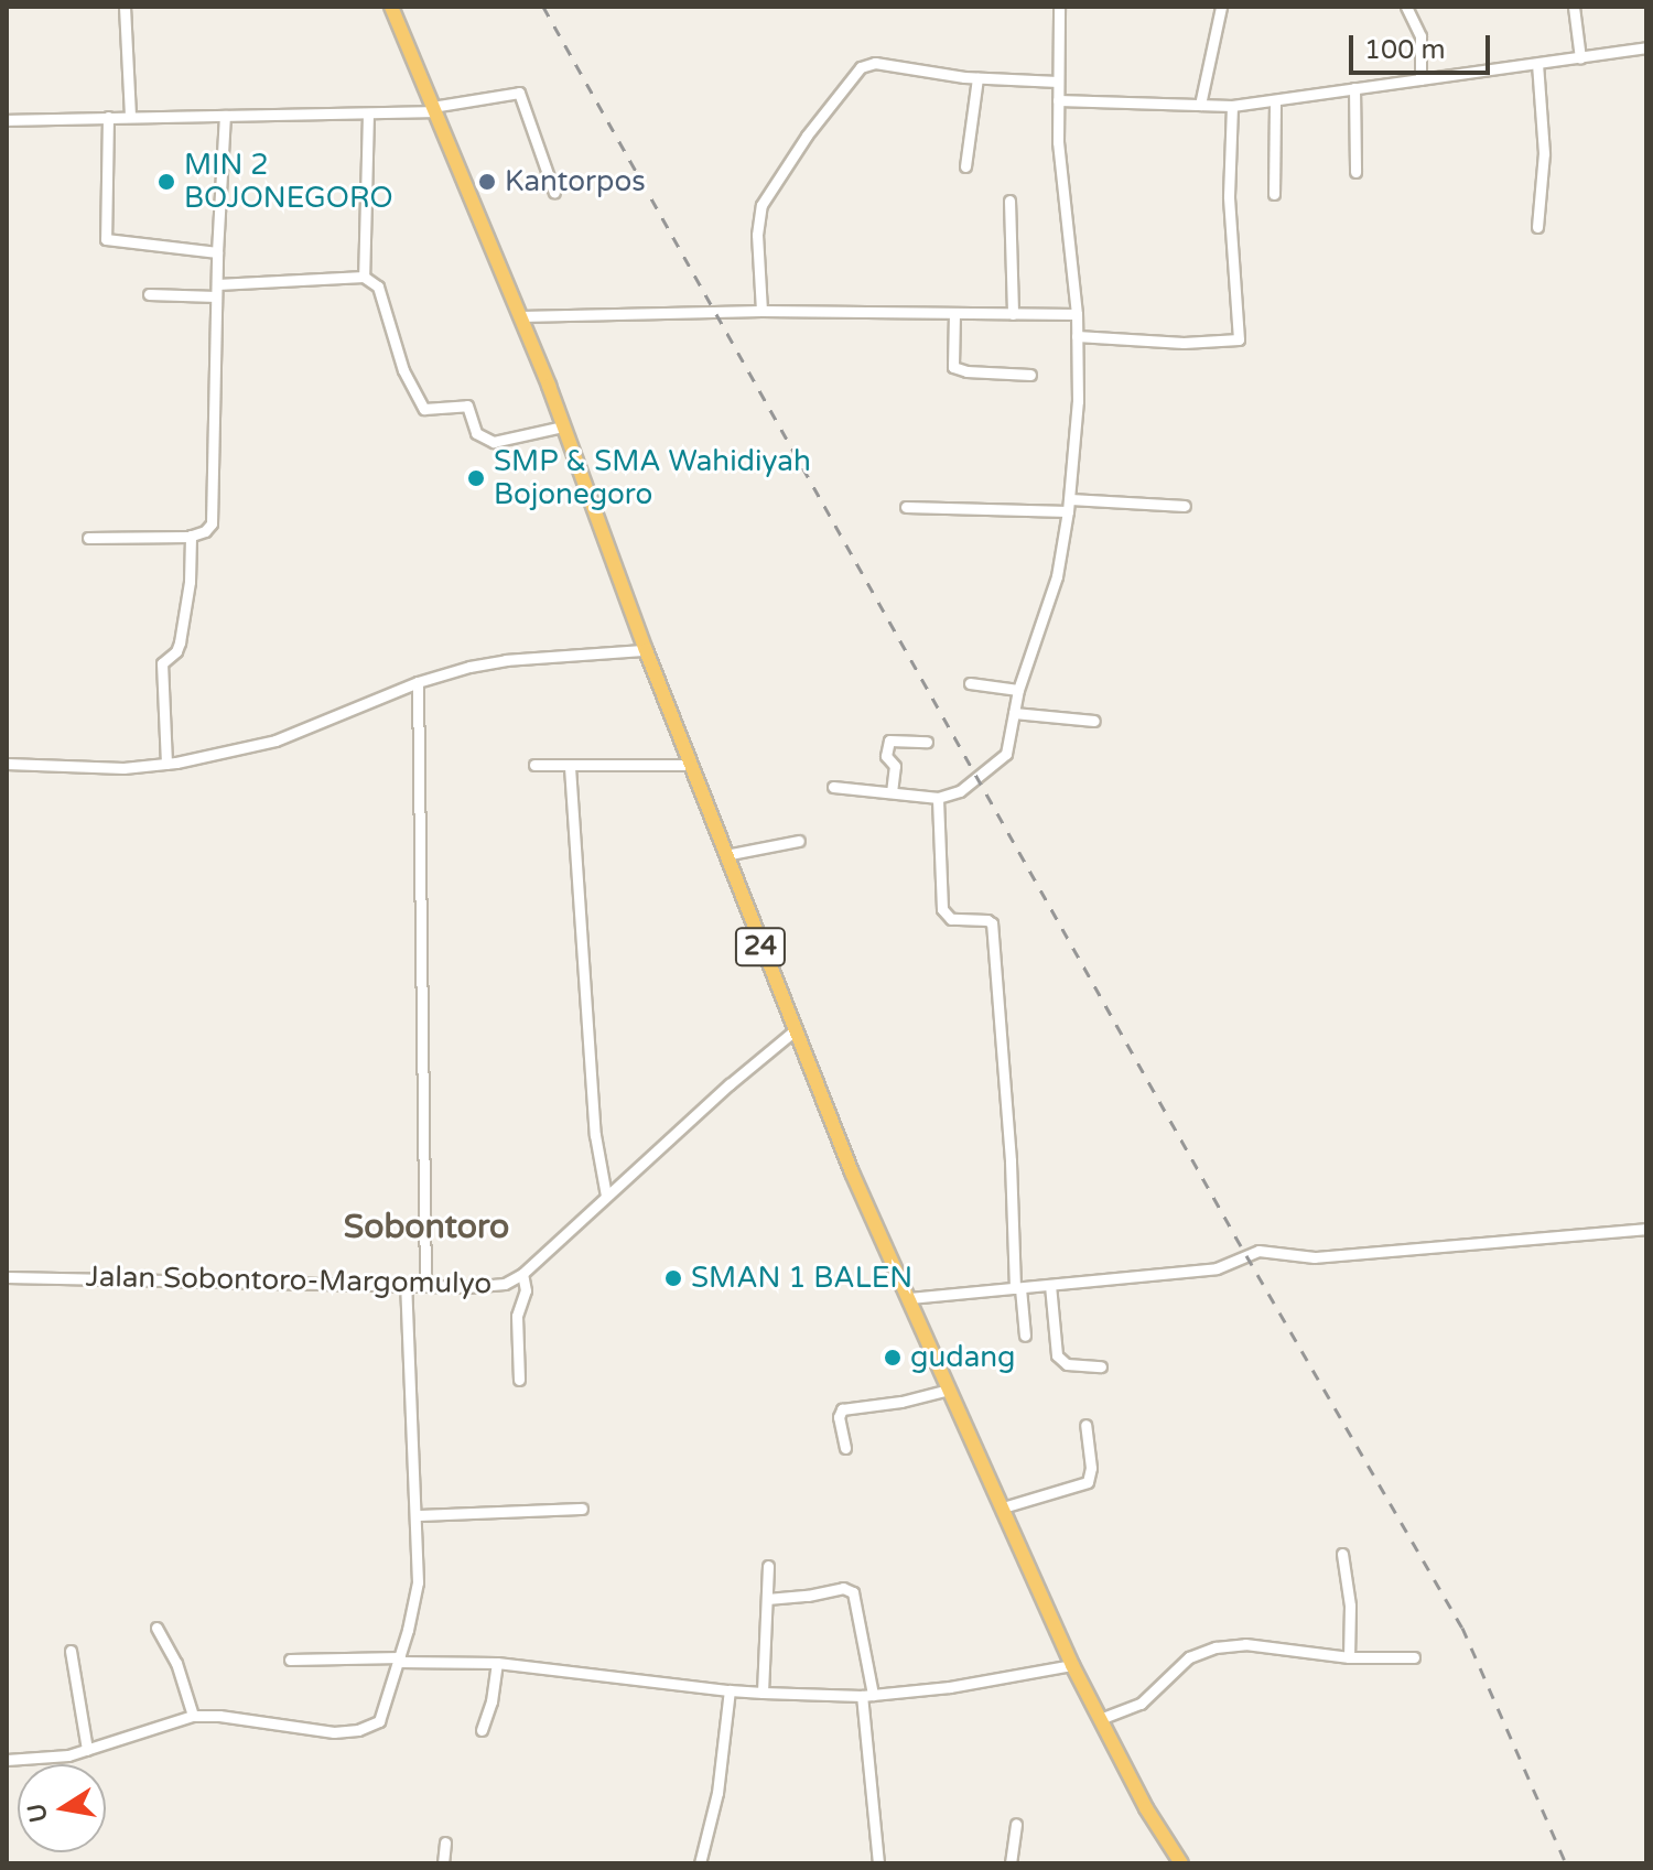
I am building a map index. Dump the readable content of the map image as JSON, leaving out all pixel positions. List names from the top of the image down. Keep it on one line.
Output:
{"streets":{"highway":["24"],"street":["Jalan Sobontoro-Margomulyo"]},"crossings":[["24","Jalan Sobontoro-Margomulyo"]],"districts":["Sobontoro"],"places":["MIN 2 BOJONEGORO","Kantorpos","SMP & SMA Wahidiyah Bojonegoro","SMAN 1 BALEN","gudang"],"scale_bar":"100 m","north":"left"}
